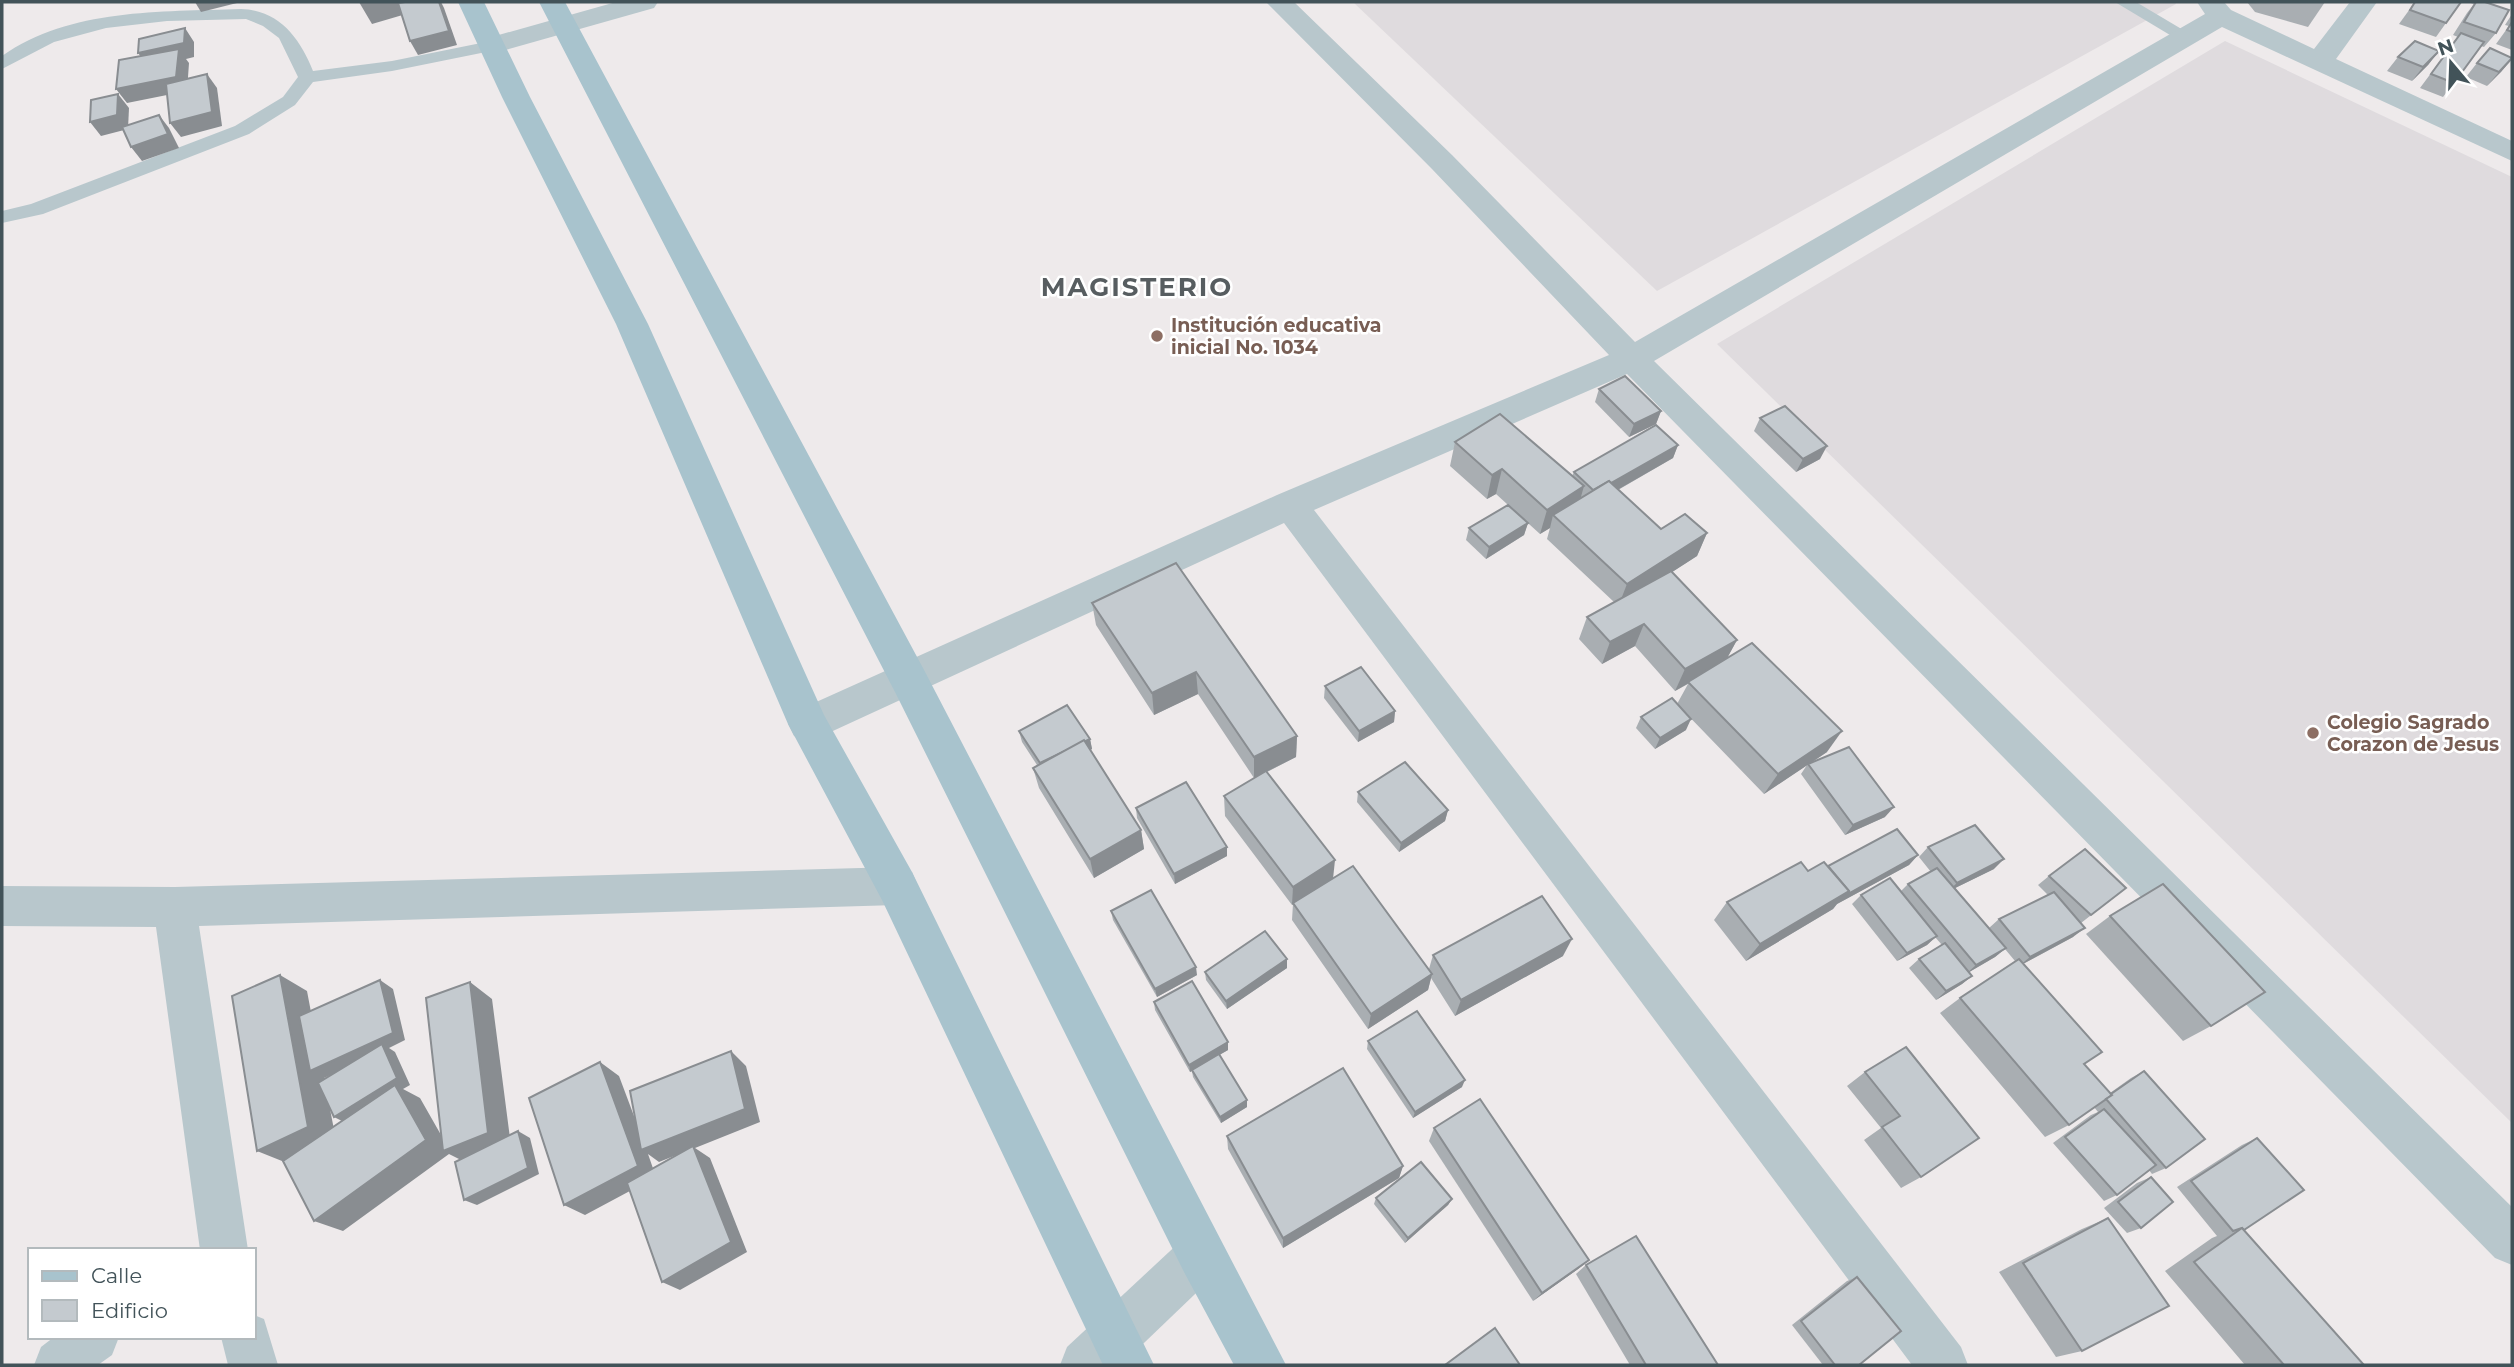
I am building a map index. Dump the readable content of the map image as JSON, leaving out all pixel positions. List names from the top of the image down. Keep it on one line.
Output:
{"districts":["MAGISTERIO"],"places":["Institución educativa inicial No. 1034","Colegio Sagrado Corazon de Jesus"],"legend":["Calle","Edificio"],"north":"top"}
